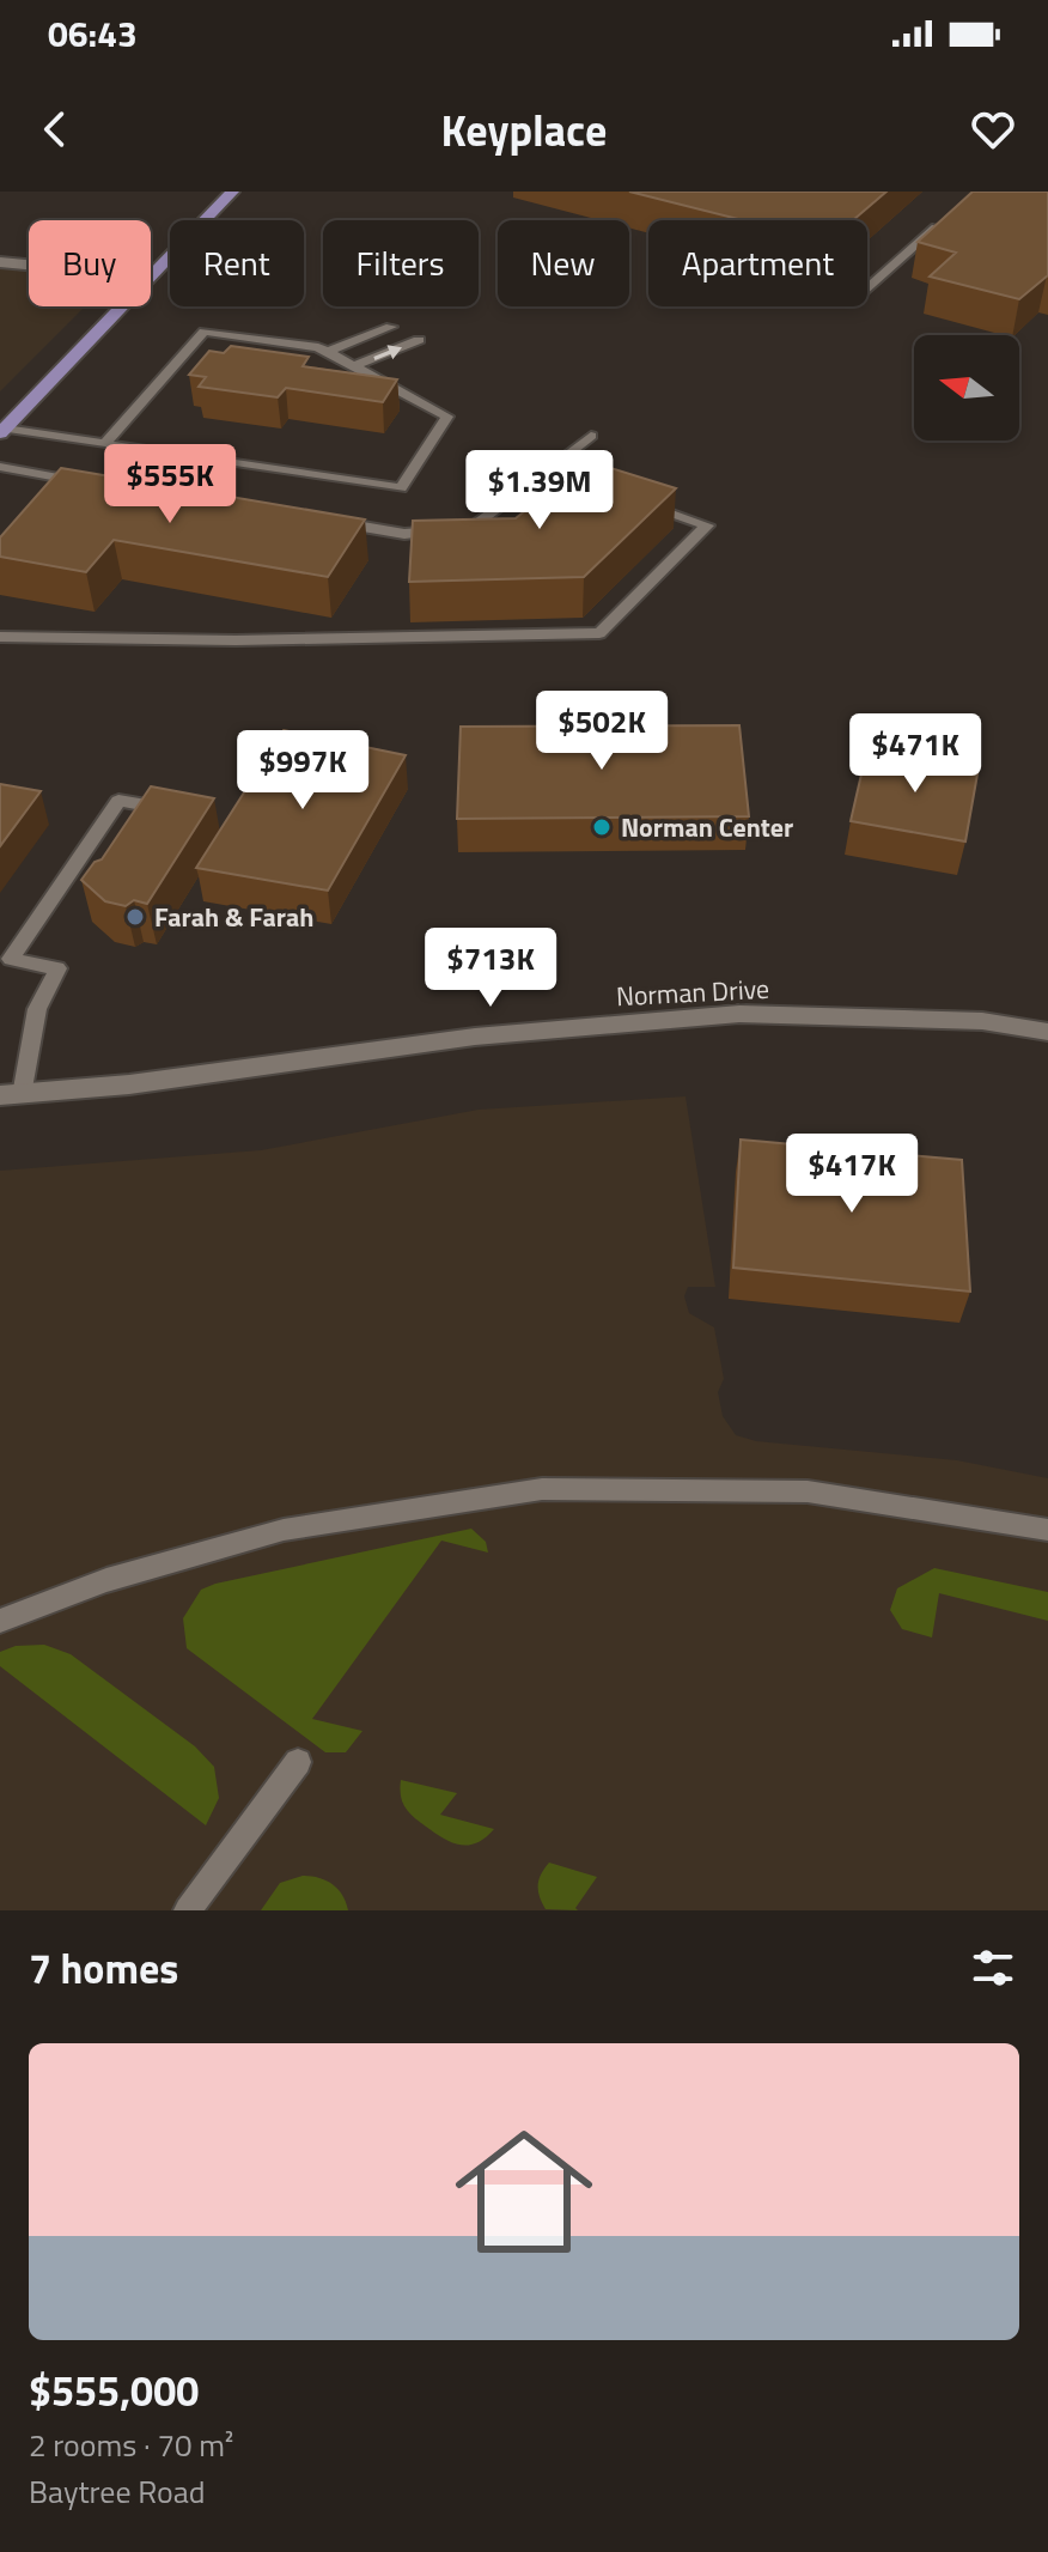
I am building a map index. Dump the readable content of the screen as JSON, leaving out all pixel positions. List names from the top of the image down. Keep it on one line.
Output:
{"streets":{"street":["Norman Drive"]},"places":["Norman Center","Farah & Farah"],"north":"left","page":{"status":"06:43","header":"Keyplace","chip":["Buy","Rent","Filters","New","Apartment"],"price":["$555K","$1.39M","$502K","$471K","$997K","$713K","$417K"],"heading":"7 homes","list":[{"name":"$555,000","note":"2 rooms · 70 m² · Baytree Road"}]}}
